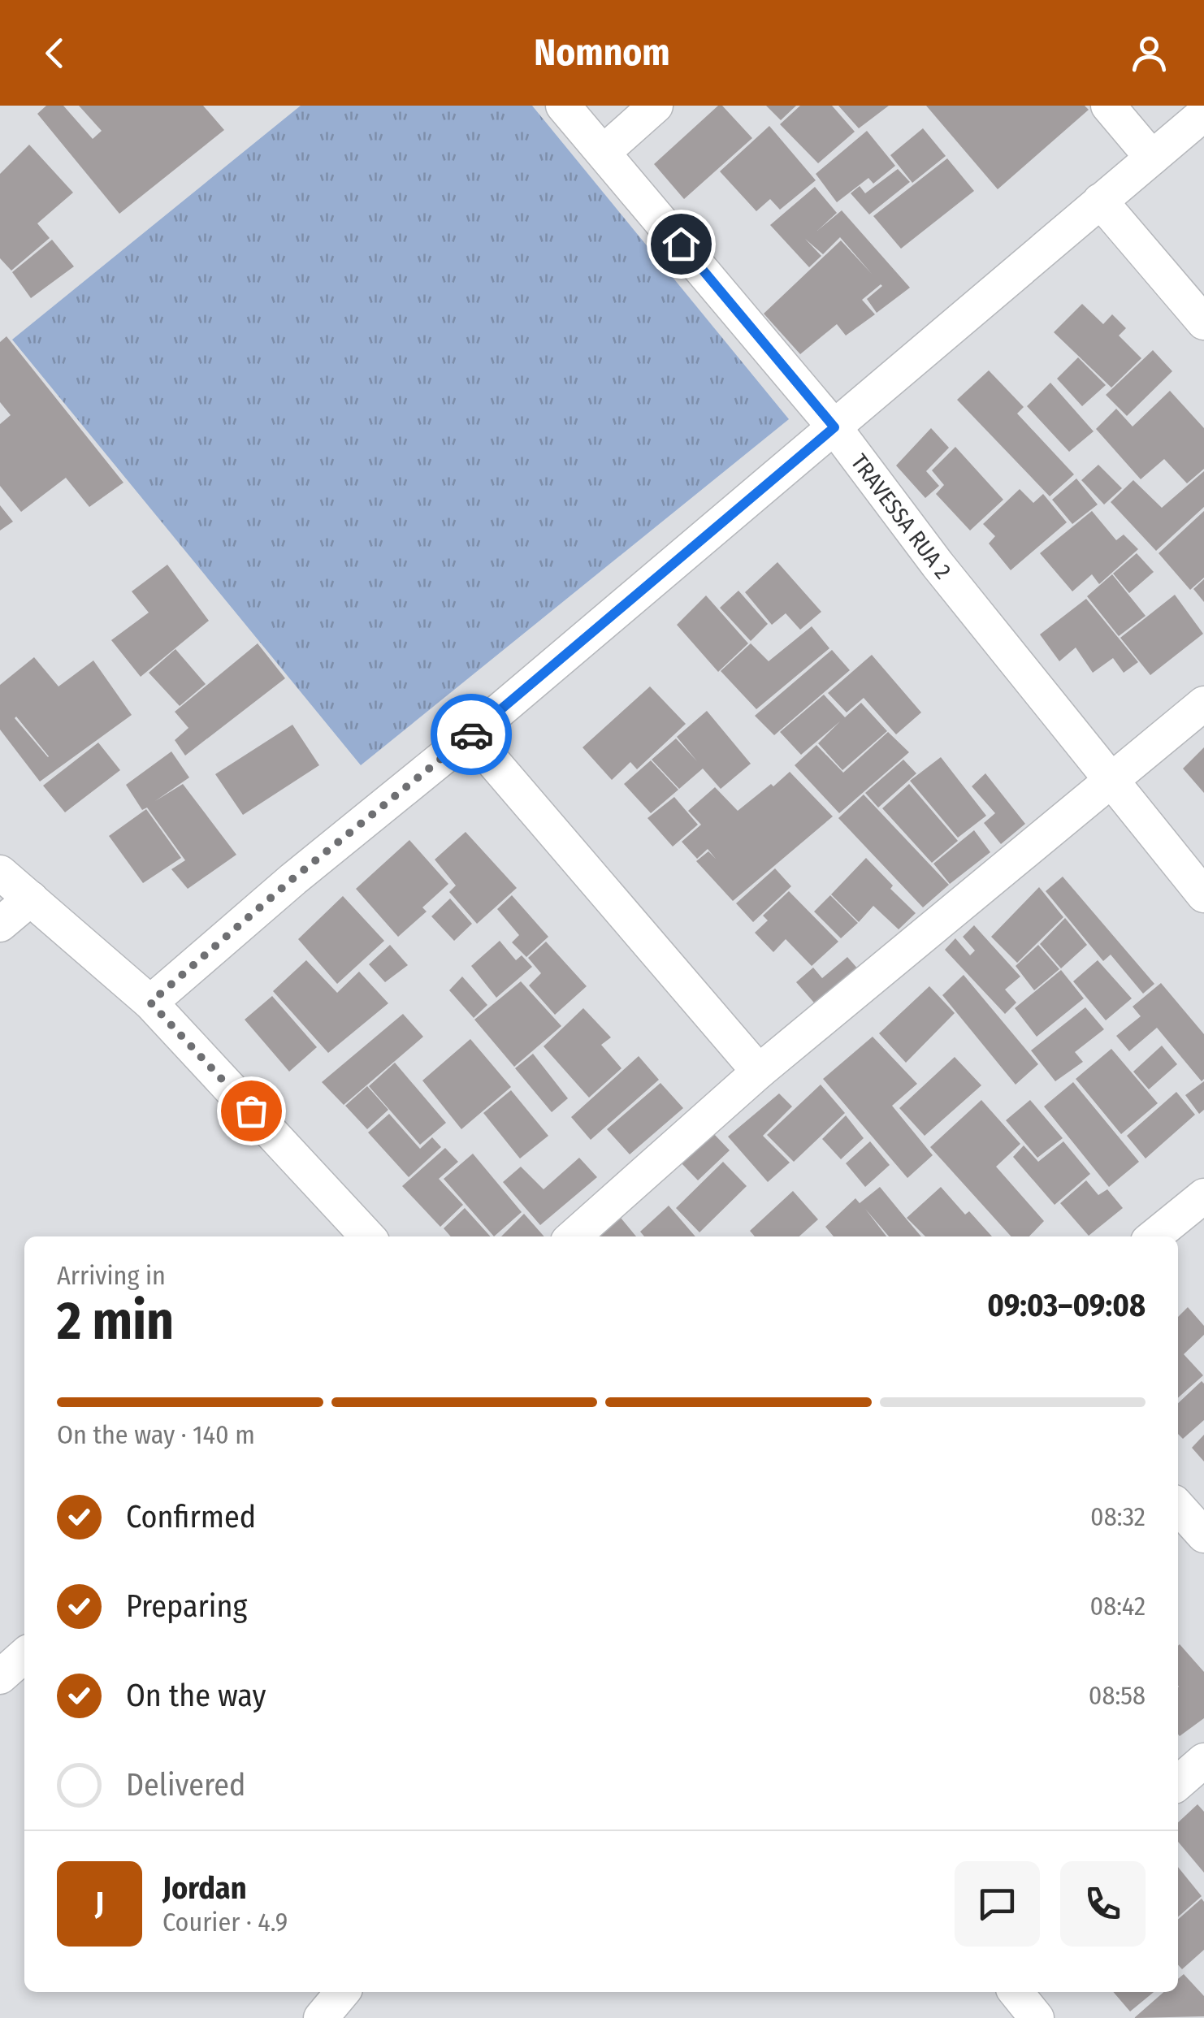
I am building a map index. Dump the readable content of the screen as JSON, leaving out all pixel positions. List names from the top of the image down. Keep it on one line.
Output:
{"streets":{"street":["TRAVESSA RUA 2"]},"page":{"header":"Nomnom","heading":["2 min","Arriving in","09:03–09:08"],"panel":["Jordan","Courier · 4.9"],"bar":"On the way · 140 m","list":[["Confirmed","08:32"],["Preparing","08:42"],["On the way","08:58"],"Delivered"],"round":"J"}}
